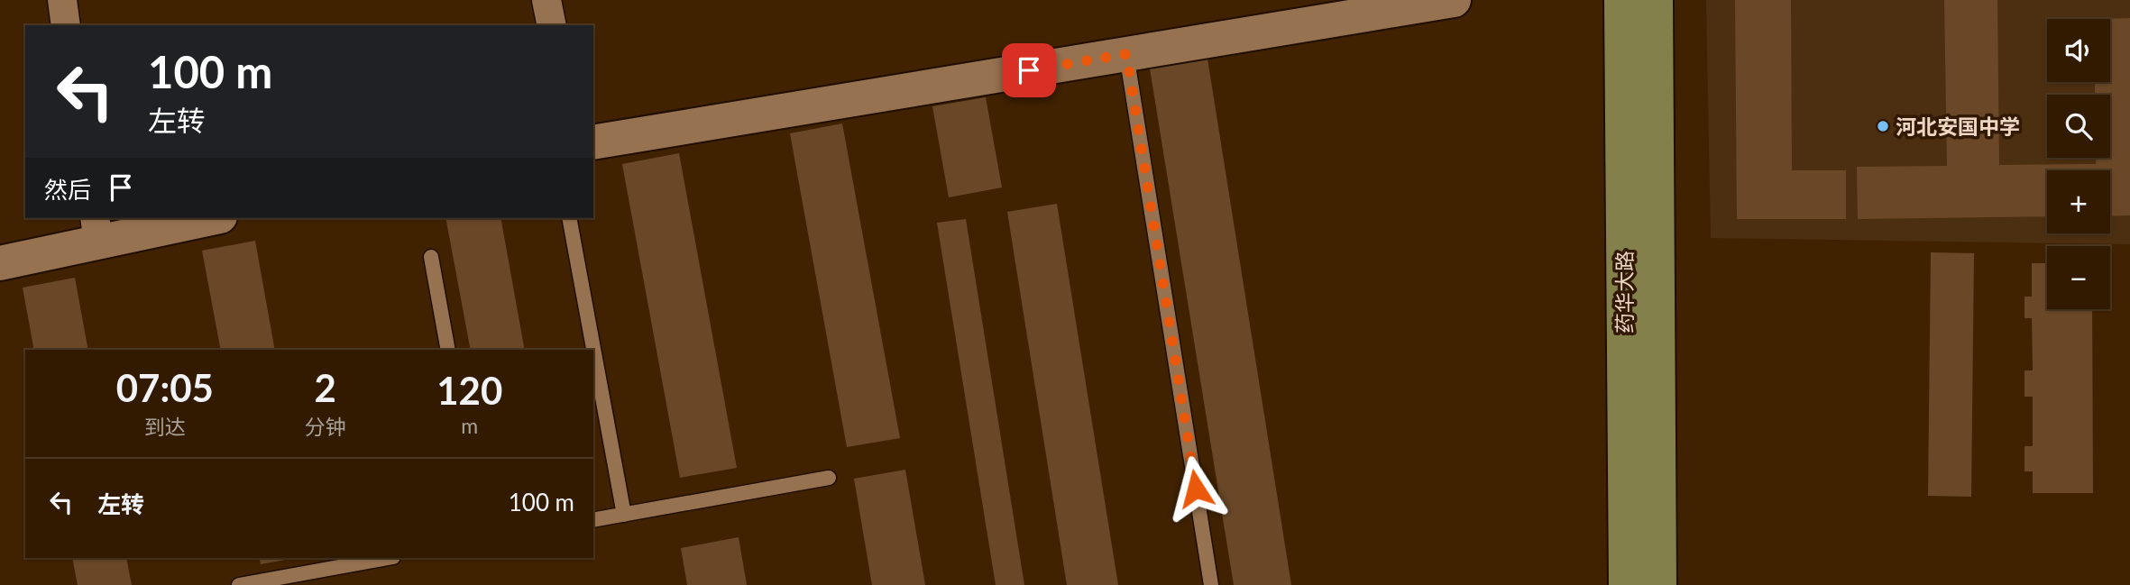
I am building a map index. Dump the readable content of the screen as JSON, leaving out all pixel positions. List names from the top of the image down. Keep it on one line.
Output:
{"streets":{"main road":["药华大路"]},"places":["河北安国中学"],"page":{"map_buttons":["+","−"],"turn":["100 m","左转"],"then":"然后","eta":["07:05","到达","2","分钟","120","m"],"list":[{"name":"左转","value":"100 m"}]}}
